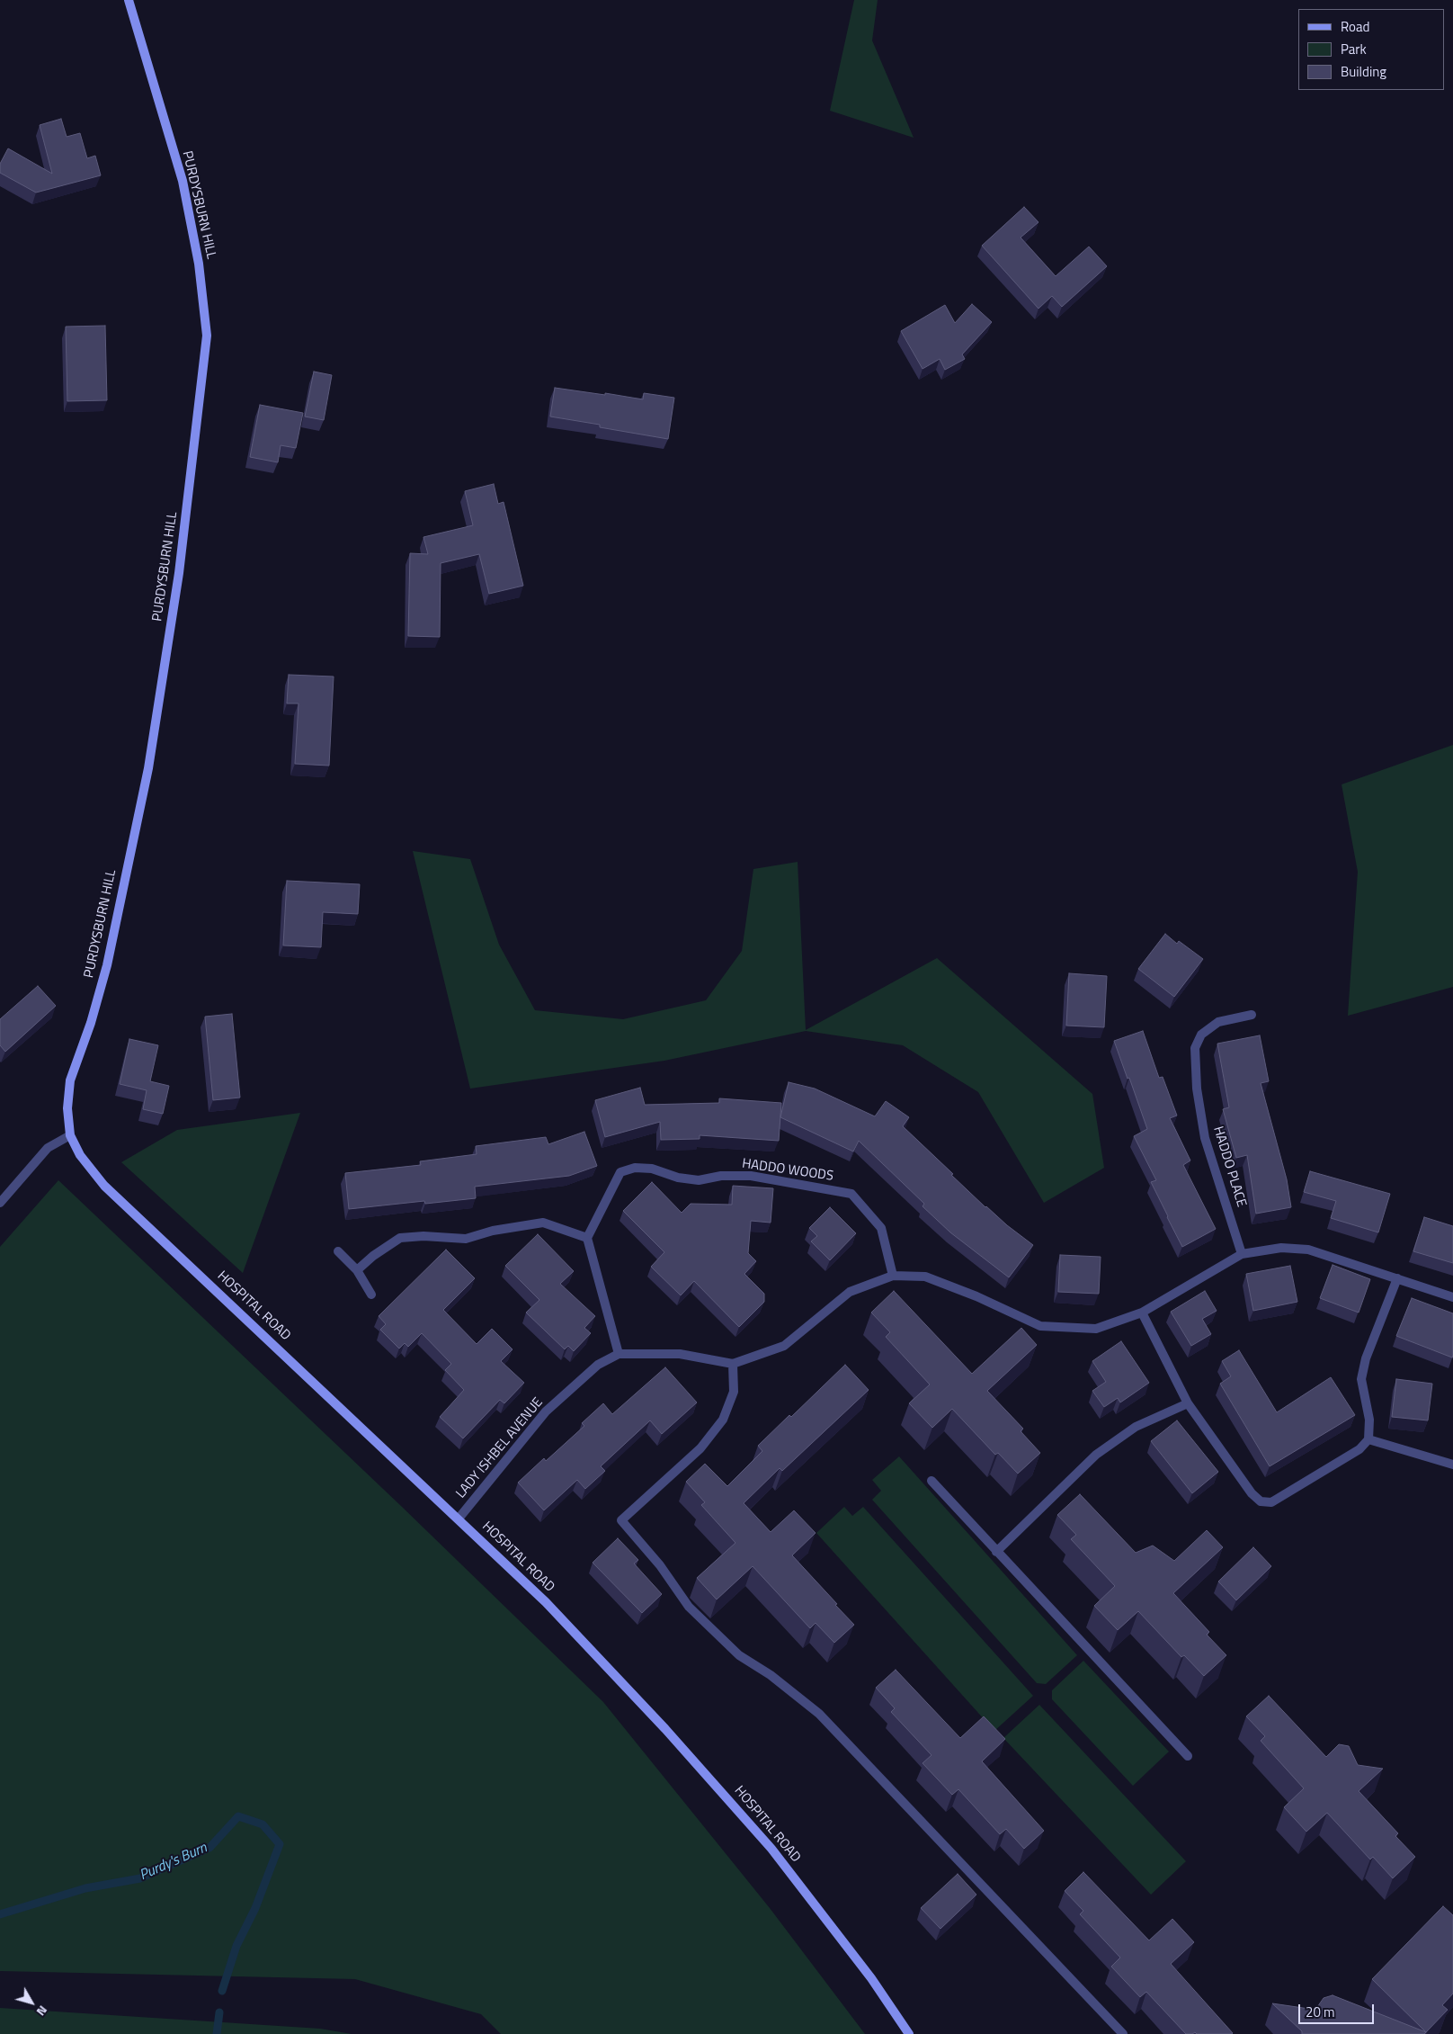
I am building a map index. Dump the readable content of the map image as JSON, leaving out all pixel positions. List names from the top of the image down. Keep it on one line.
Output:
{"streets":{"main road":["PURDYSBURN HILL","HOSPITAL ROAD"],"street":["HADDO PLACE","HADDO WOODS","LADY ISHBEL AVENUE"]},"crossings":[["PURDYSBURN HILL","HOSPITAL ROAD"],["HADDO PLACE","LADY ISHBEL AVENUE"],["HADDO WOODS","LADY ISHBEL AVENUE"],["HOSPITAL ROAD","LADY ISHBEL AVENUE"]],"water":["Purdy's Burn"],"legend":["Road","Park","Building"],"scale_bar":"20 m","north":"bottom right"}
